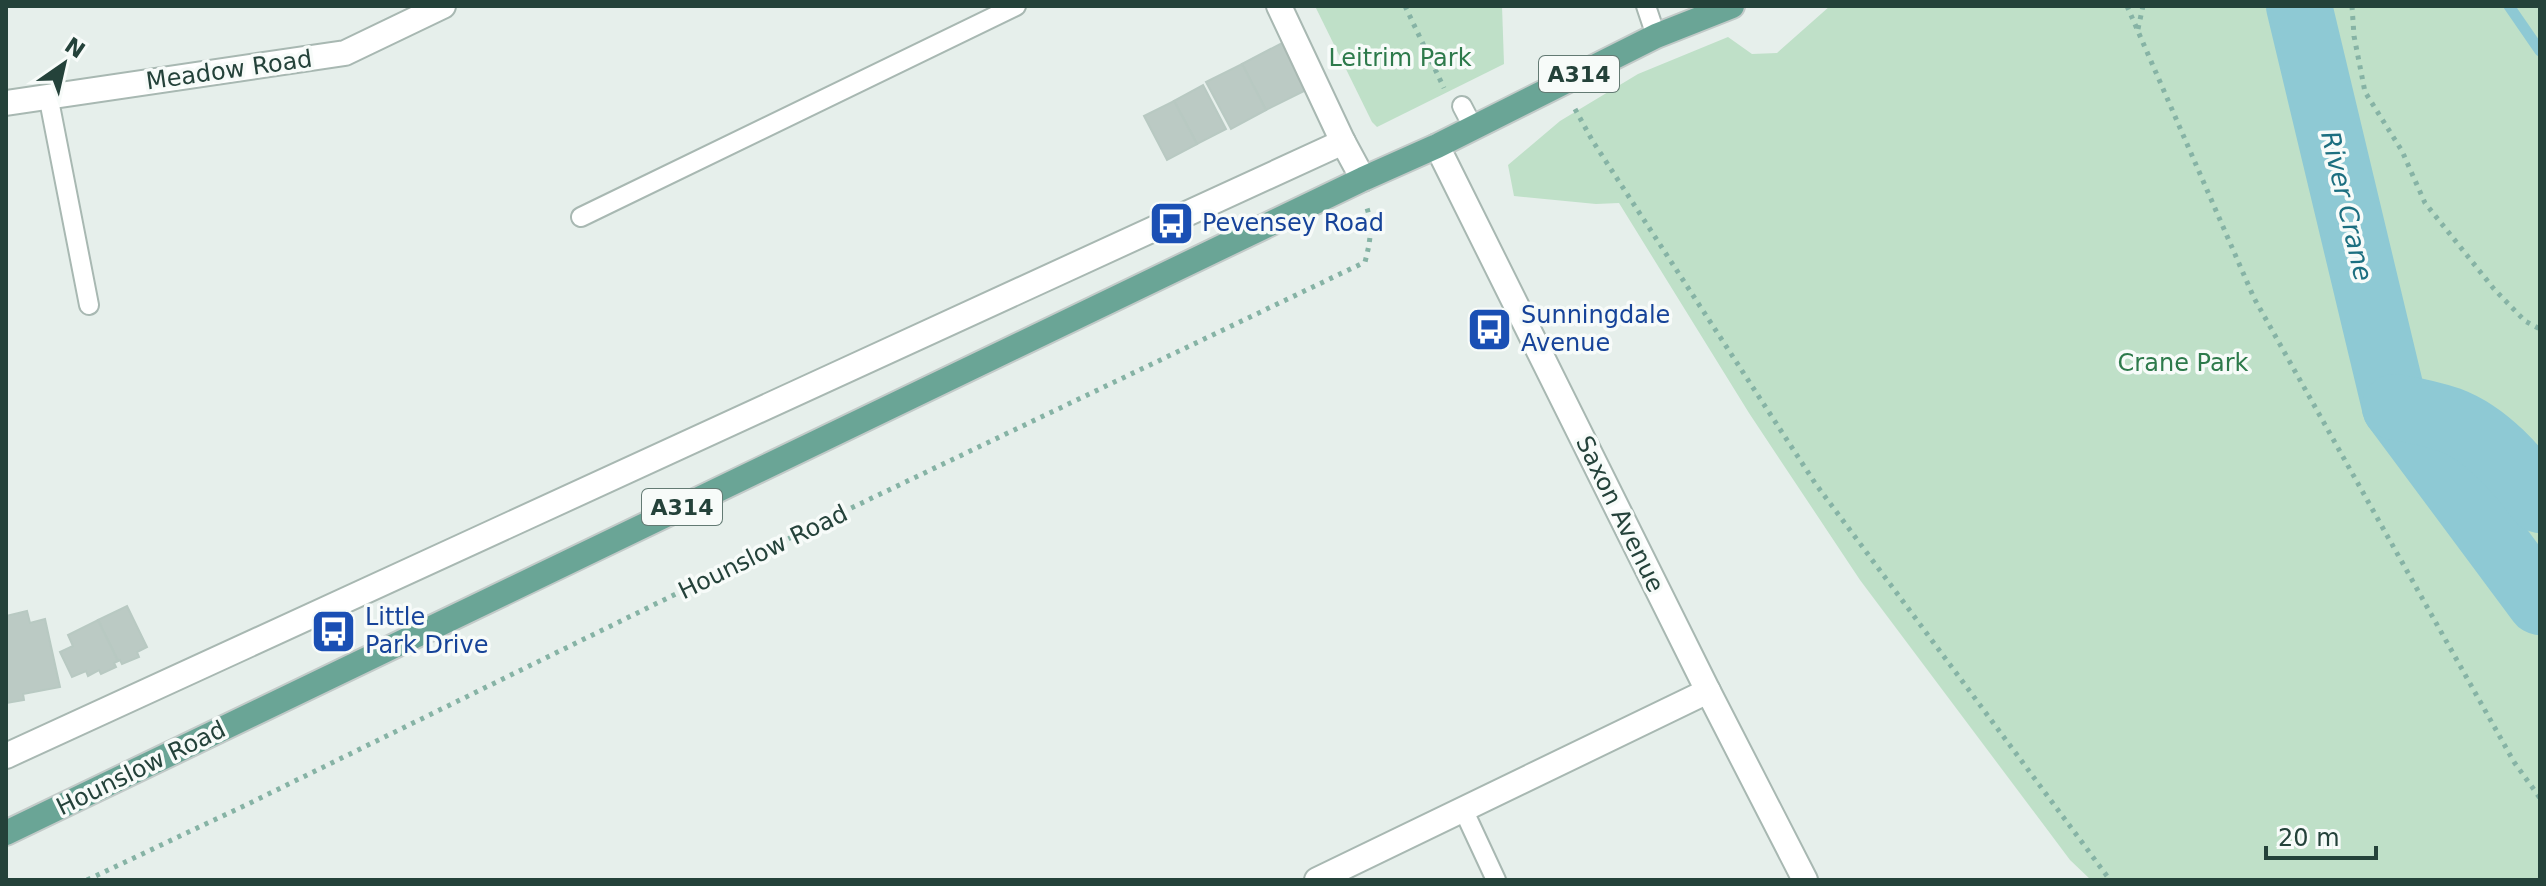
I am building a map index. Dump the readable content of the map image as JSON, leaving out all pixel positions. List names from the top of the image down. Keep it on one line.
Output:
{"streets":{"main road":["A314","Hounslow Road"],"street":["Meadow Road","Saxon Avenue"]},"crossings":[["Saxon Avenue","Hounslow Road"]],"water":["River Crane"],"parks":["Leitrim Park","Crane Park"],"places":{"bus stop":["Pevensey Road","Sunningdale Avenue","Little Park Drive"]},"scale_bar":"20 m","north":"top right"}
